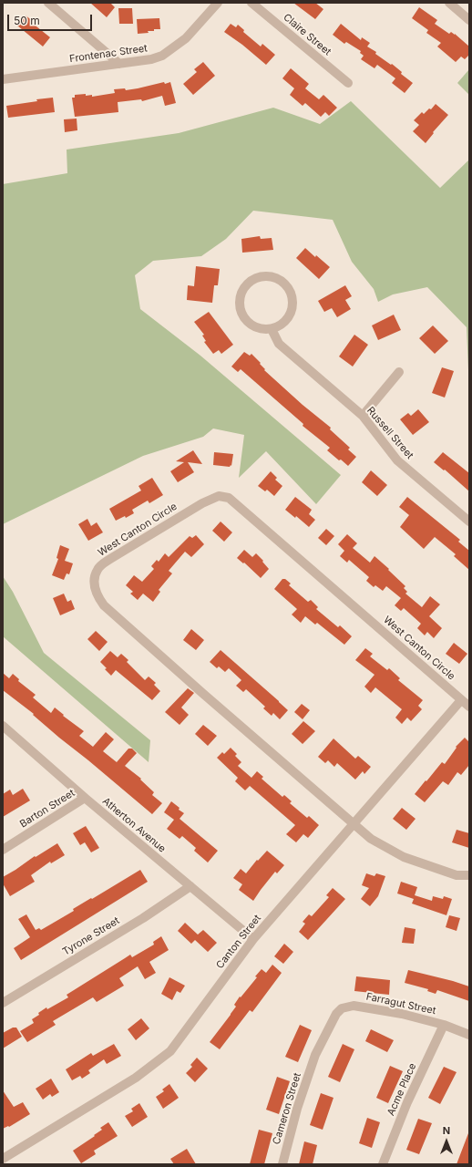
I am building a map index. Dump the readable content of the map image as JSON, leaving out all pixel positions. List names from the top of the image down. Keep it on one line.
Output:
{"streets":{"street":["Claire Street","Frontenac Street","Russell Street","West Canton Circle","Barton Street","Atherton Avenue","Tyrone Street","Canton Street","Farragut Street","Acme Place","Cameron Street"]},"crossings":[["West Canton Circle","Canton Street"],["Barton Street","Atherton Avenue"],["Atherton Avenue","Tyrone Street"],["Atherton Avenue","Canton Street"],["Farragut Street","Acme Place"],["Farragut Street","Cameron Street"]],"scale_bar":"50 m","north":"top"}
